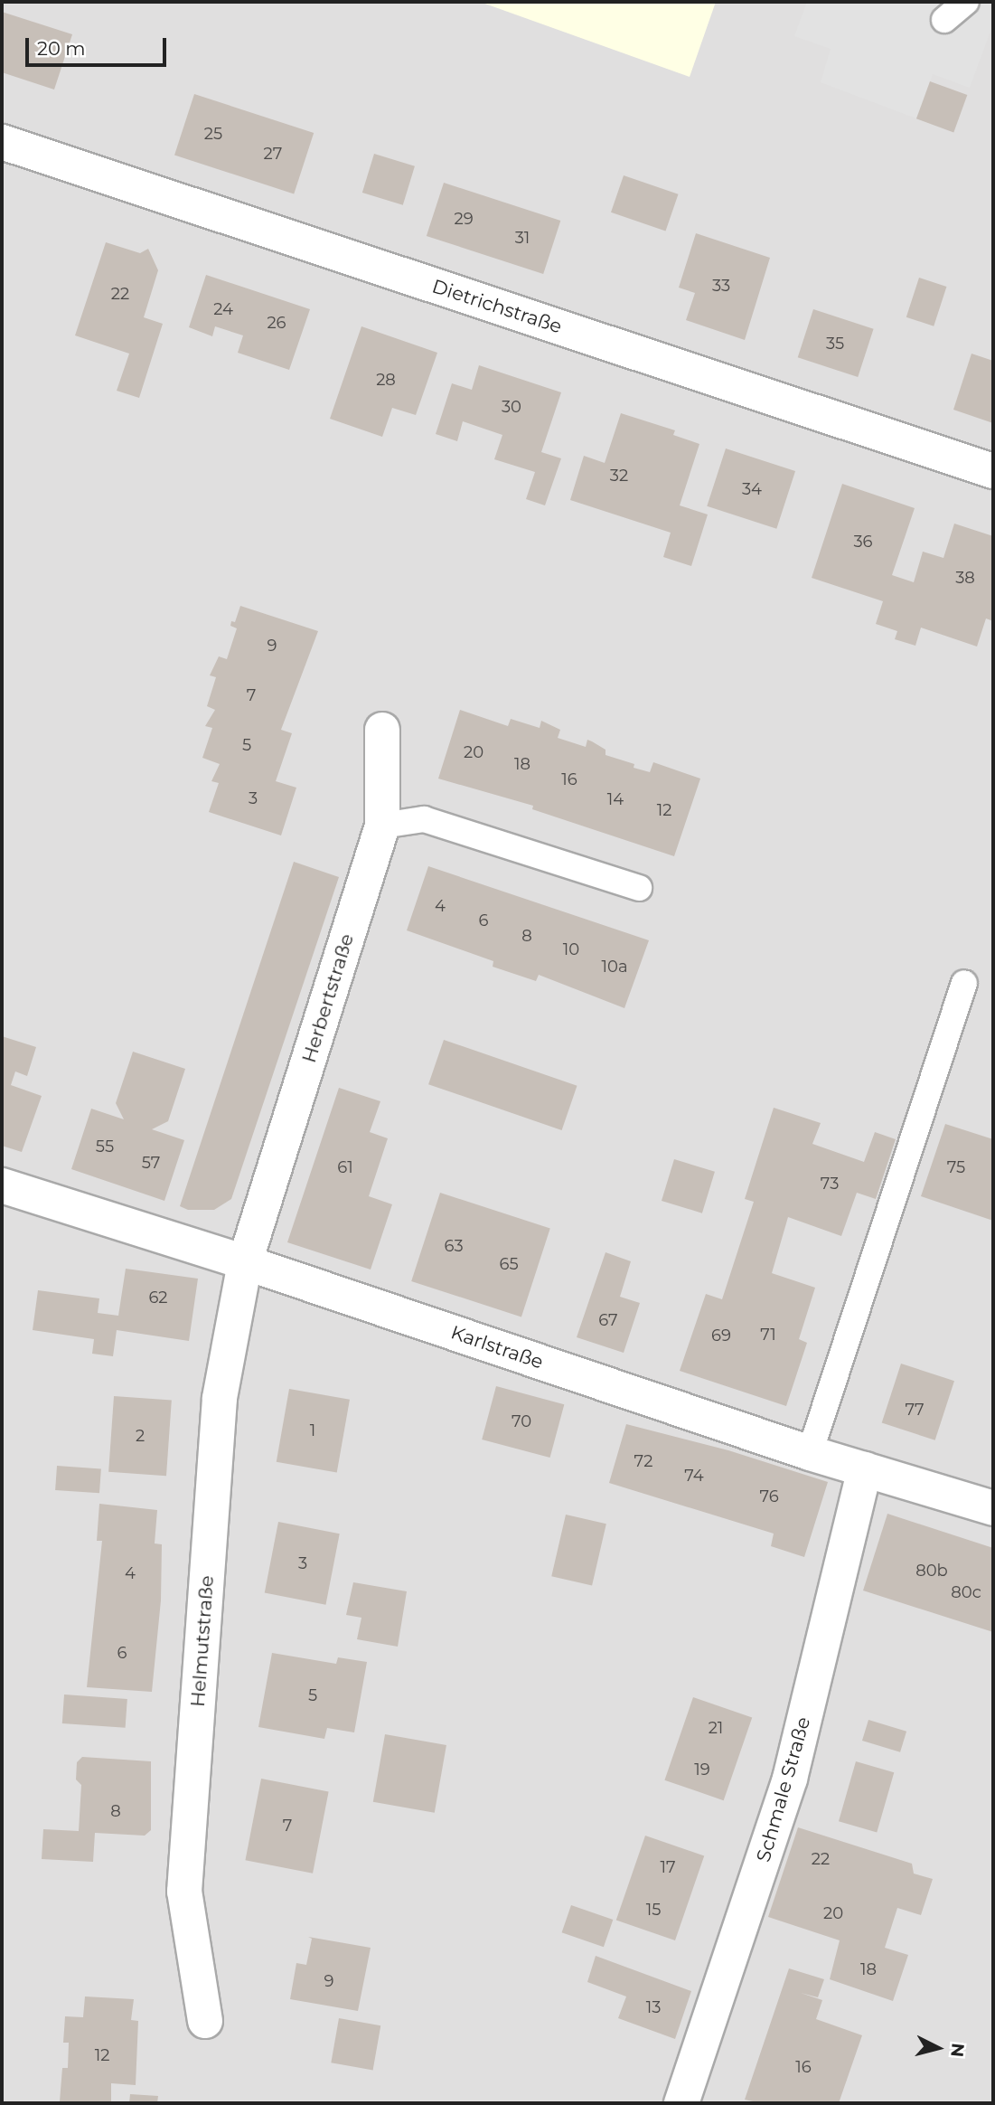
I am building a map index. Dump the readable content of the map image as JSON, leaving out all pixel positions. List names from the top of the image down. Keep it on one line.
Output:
{"streets":{"street":["Dietrichstraße","Herbertstraße","Karlstraße","Helmutstraße","Schmale Straße"]},"crossings":[["Herbertstraße","Karlstraße"],["Herbertstraße","Helmutstraße"],["Karlstraße","Helmutstraße"],["Karlstraße","Schmale Straße"]],"house_numbers":["25","27","29","31","33","22","24","26","35","28","30","32","34","36","38","9","7","5","20","18","16","3","14","12","4","6","8","10","10a","55","57","61","75","73","63","65","62","67","71","69","77","70","1","2","72","74","76","3","80b","4","80c","6","5","21","19","8","7","22","17","15","20","18","9","13","12","16"],"scale_bar":"20 m","north":"right"}
